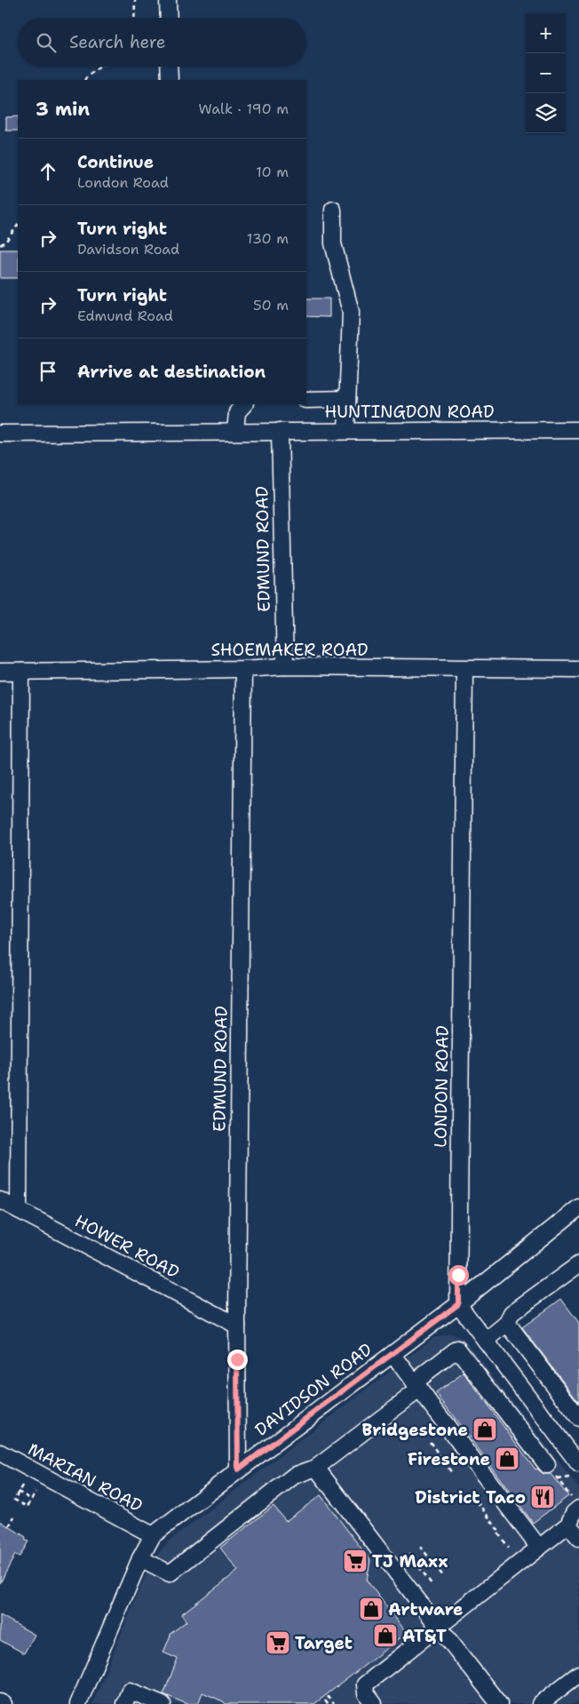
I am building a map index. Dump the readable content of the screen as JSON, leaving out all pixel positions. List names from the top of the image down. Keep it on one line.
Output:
{"streets":{"street":["HUNTINGDON ROAD","EDMUND ROAD","SHOEMAKER ROAD","LONDON ROAD","HOWER ROAD","DAVIDSON ROAD","MARIAN ROAD"]},"crossings":[["HUNTINGDON ROAD","EDMUND ROAD"],["EDMUND ROAD","SHOEMAKER ROAD"],["EDMUND ROAD","HOWER ROAD"],["EDMUND ROAD","DAVIDSON ROAD"],["SHOEMAKER ROAD","LONDON ROAD"],["LONDON ROAD","DAVIDSON ROAD"],["DAVIDSON ROAD","MARIAN ROAD"]],"places":{"shop":["Bridgestone","Firestone","Artware","AT&T"],"restaurant":["District Taco"],"supermarket":["TJ Maxx","Target"]},"page":{"map_buttons":["+","−"],"search":"Search here","heading":["3 min","Walk · 190 m"],"list":[["Continue","London Road","10 m"],["Turn right","Davidson Road","130 m"],["Turn right","Edmund Road","50 m"],"Arrive at destination"]}}
